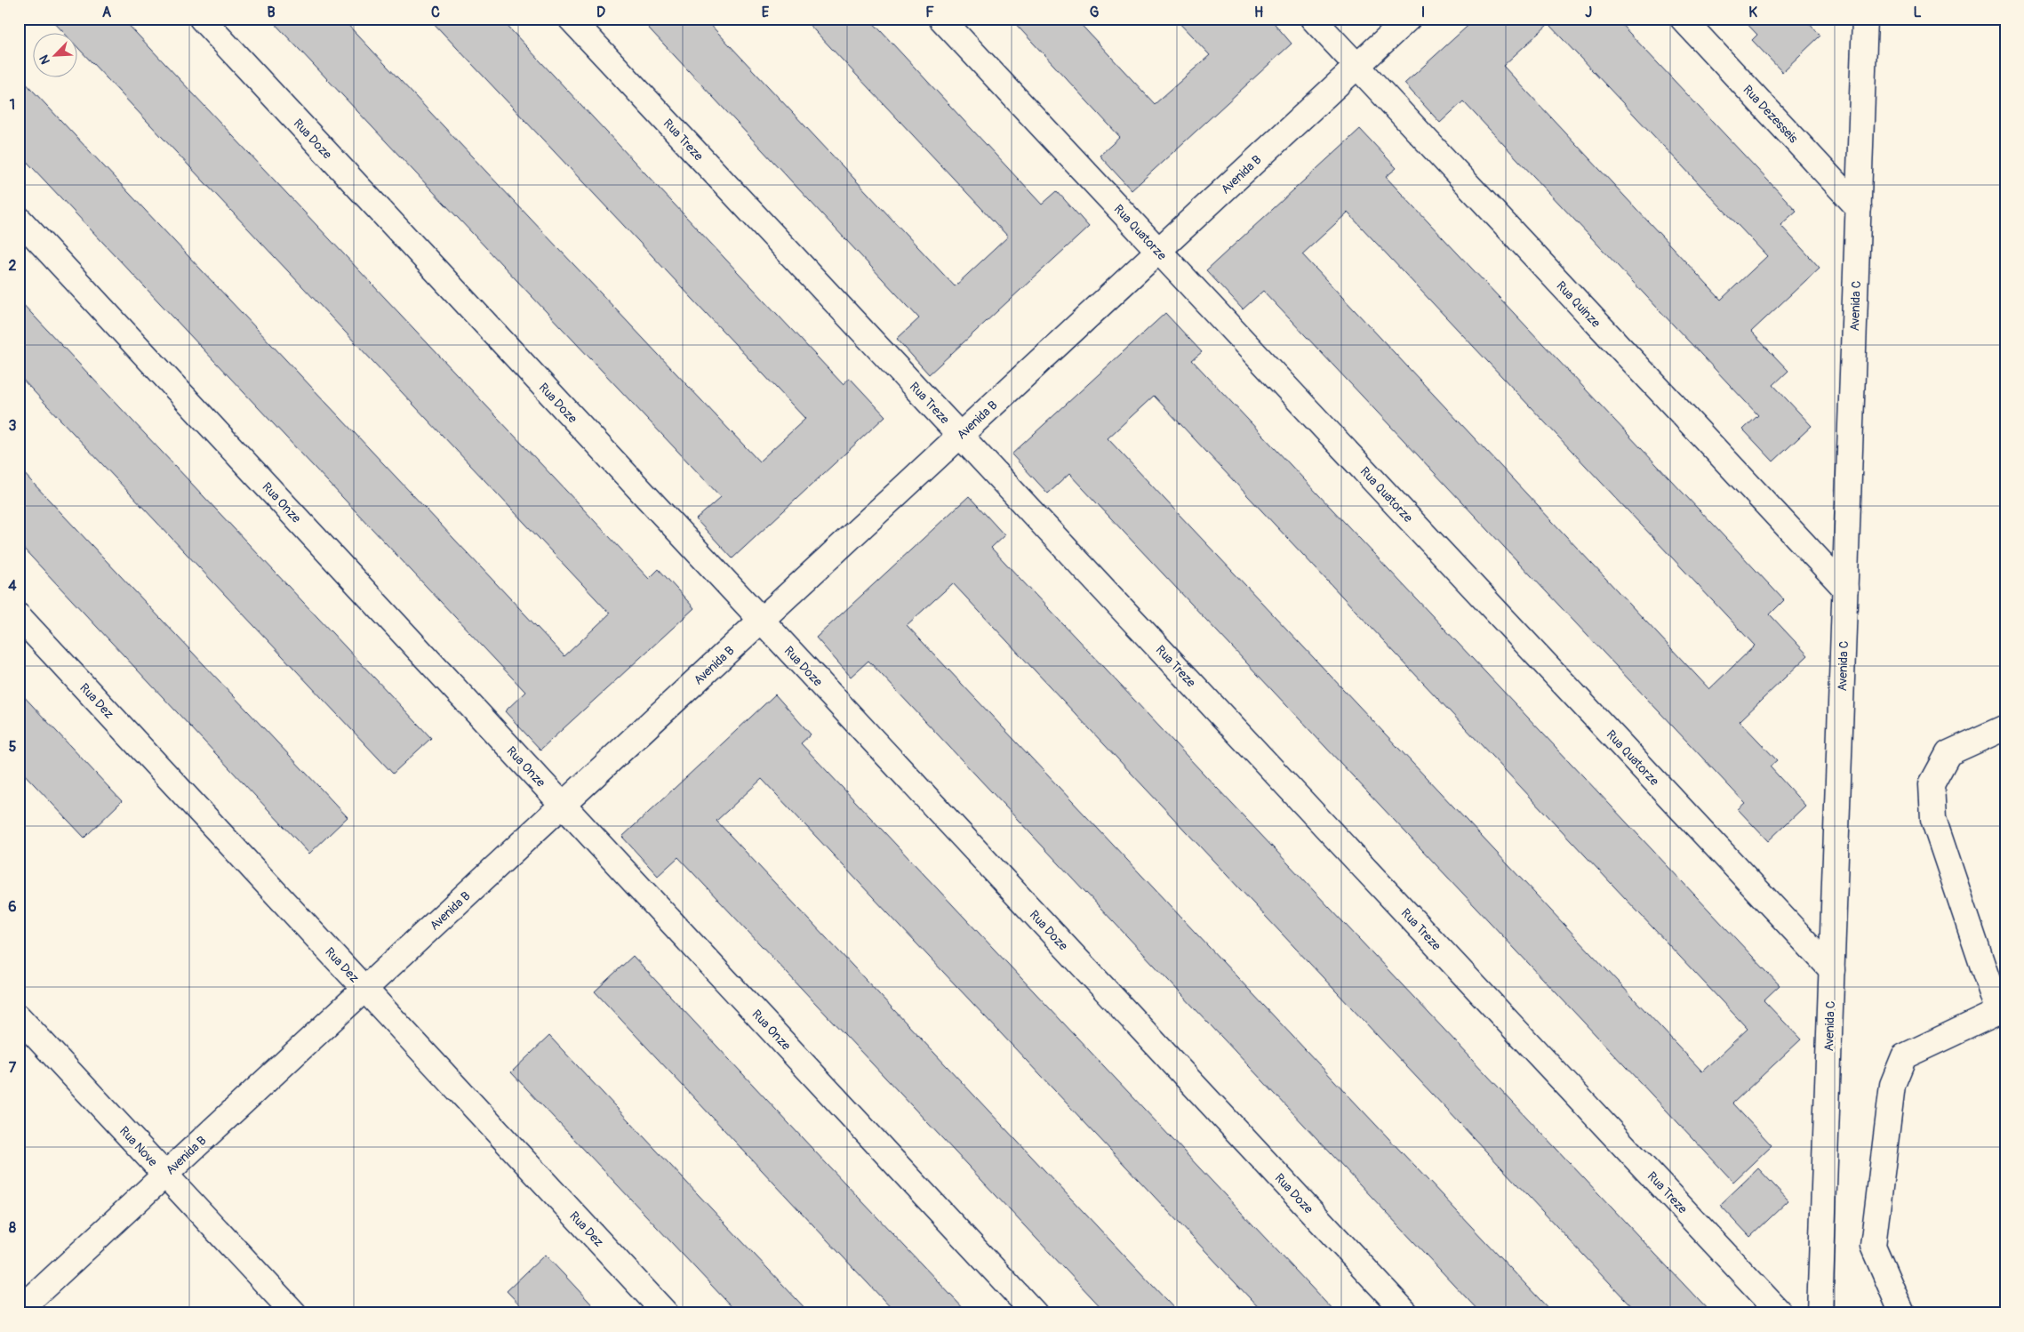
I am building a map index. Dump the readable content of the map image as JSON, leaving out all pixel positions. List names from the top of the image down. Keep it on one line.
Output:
{"streets":{"street":["Rua Dezesseis","Rua Doze","Rua Treze","Avenida B","Rua Quatorze","Rua Quinze","Avenida C","Rua Onze","Rua Dez","Rua Nove"]},"crossings":[["Rua Dezesseis","Avenida C"],["Rua Doze","Avenida B"],["Rua Treze","Avenida B"],["Avenida B","Rua Quatorze"],["Avenida B","Rua Quinze"],["Avenida B","Rua Onze"],["Avenida B","Rua Dez"],["Avenida B","Rua Nove"],["Rua Quatorze","Avenida C"],["Rua Quinze","Avenida C"]],"north":"bottom left","grid":{"columns":["A","B","C","D","E","F","G","H","I","J","K","L"],"rows":["1","2","3","4","5","6","7","8"]}}
